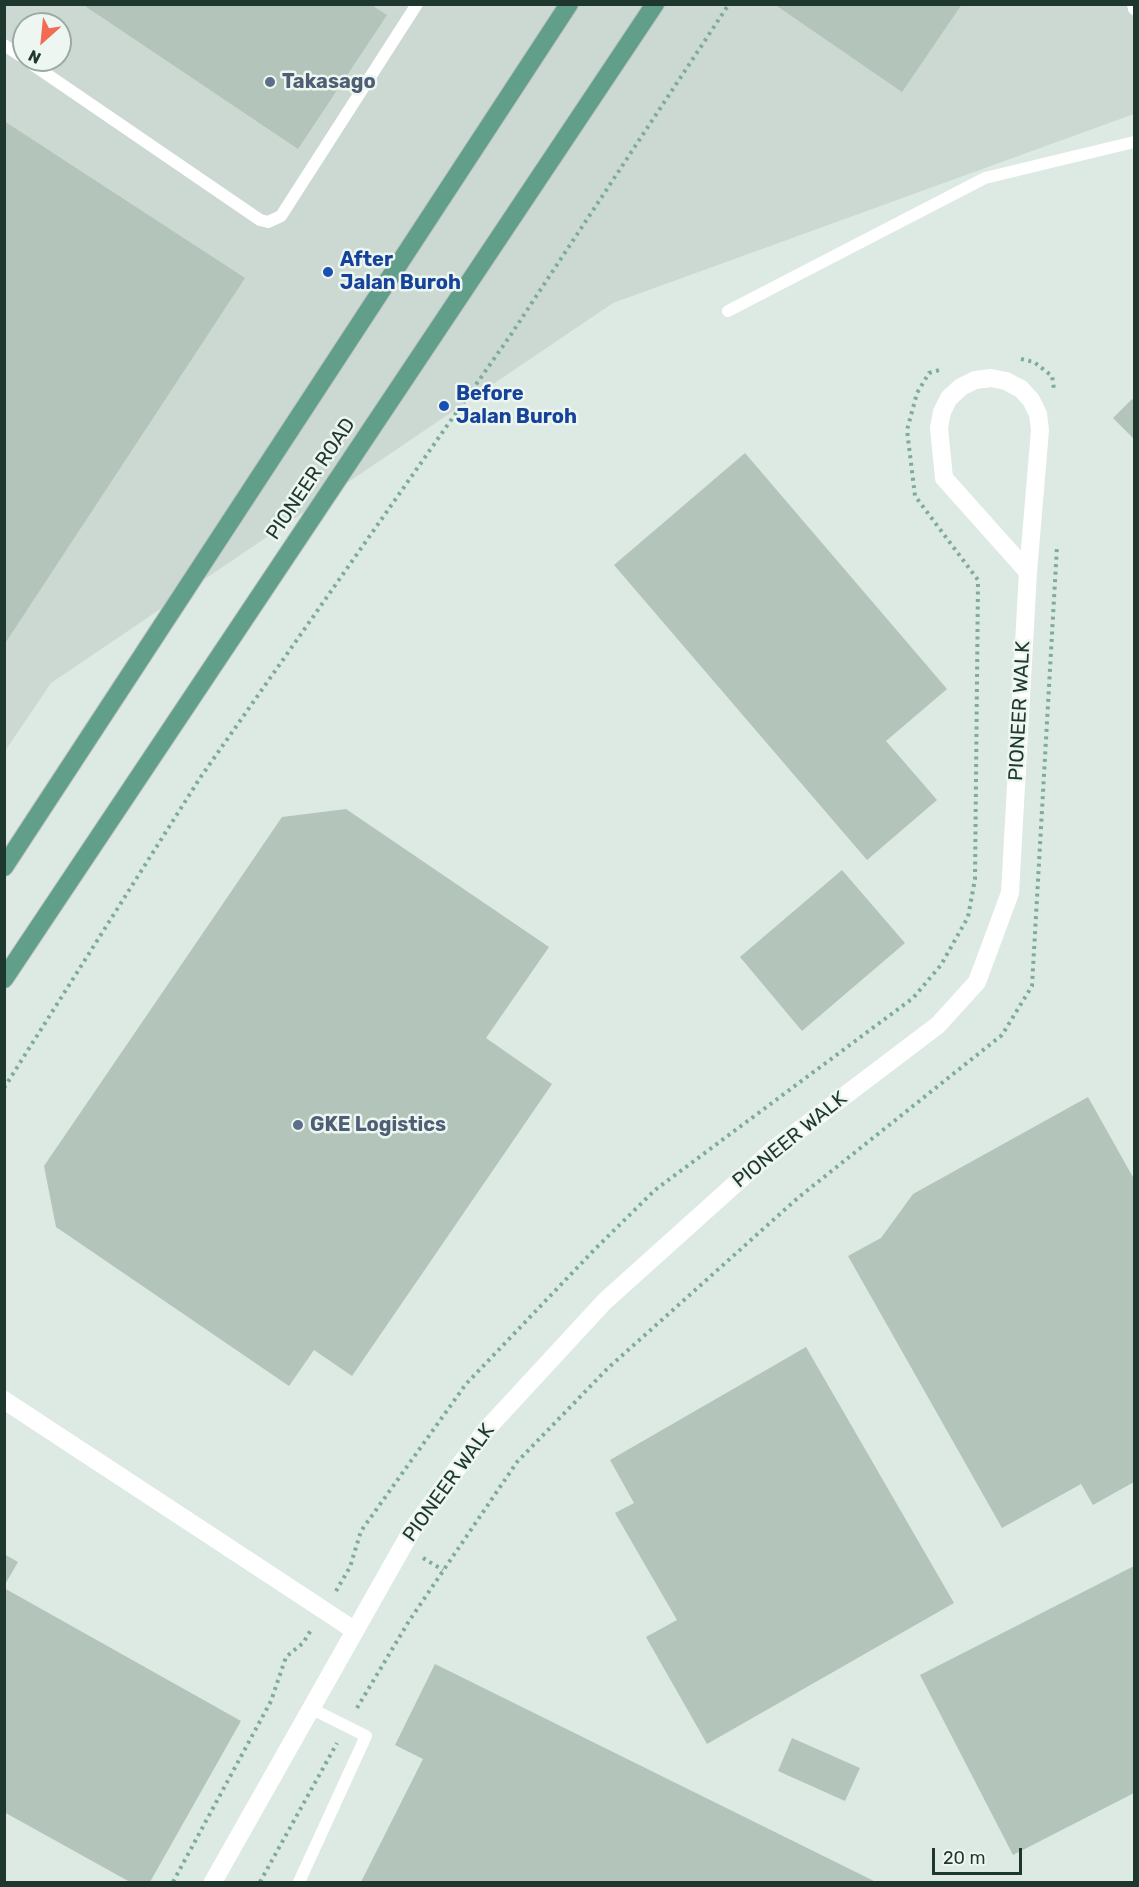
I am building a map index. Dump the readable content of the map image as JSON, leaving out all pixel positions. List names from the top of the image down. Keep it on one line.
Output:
{"streets":{"main road":["PIONEER ROAD"],"street":["PIONEER WALK"]},"places":["Takasago","After Jalan Buroh","Before Jalan Buroh","GKE Logistics"],"scale_bar":"20 m","north":"bottom left"}
